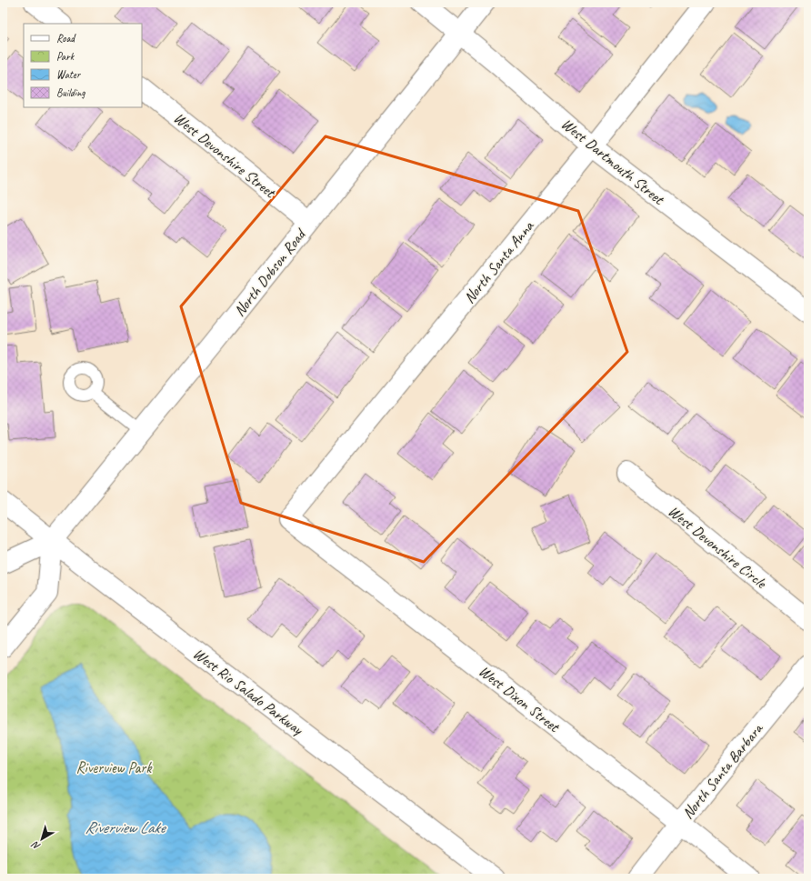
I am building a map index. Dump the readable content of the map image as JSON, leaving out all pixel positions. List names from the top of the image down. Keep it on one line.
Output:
{"streets":{"street":["West Devonshire Street","West Dartmouth Street","North Santa Anna","North Dobson Road","West Devonshire Circle","West Rio Salado Parkway","West Dixon Street","North Santa Barbara"]},"crossings":[["West Devonshire Street","North Dobson Road"],["West Dartmouth Street","North Santa Anna"],["West Dartmouth Street","North Dobson Road"],["North Santa Anna","West Dixon Street"],["North Dobson Road","West Rio Salado Parkway"],["West Dixon Street","North Santa Barbara"]],"water":["Riverview Lake"],"parks":["Riverview Park"],"legend":["Road","Park","Water","Building"],"north":"bottom left"}
